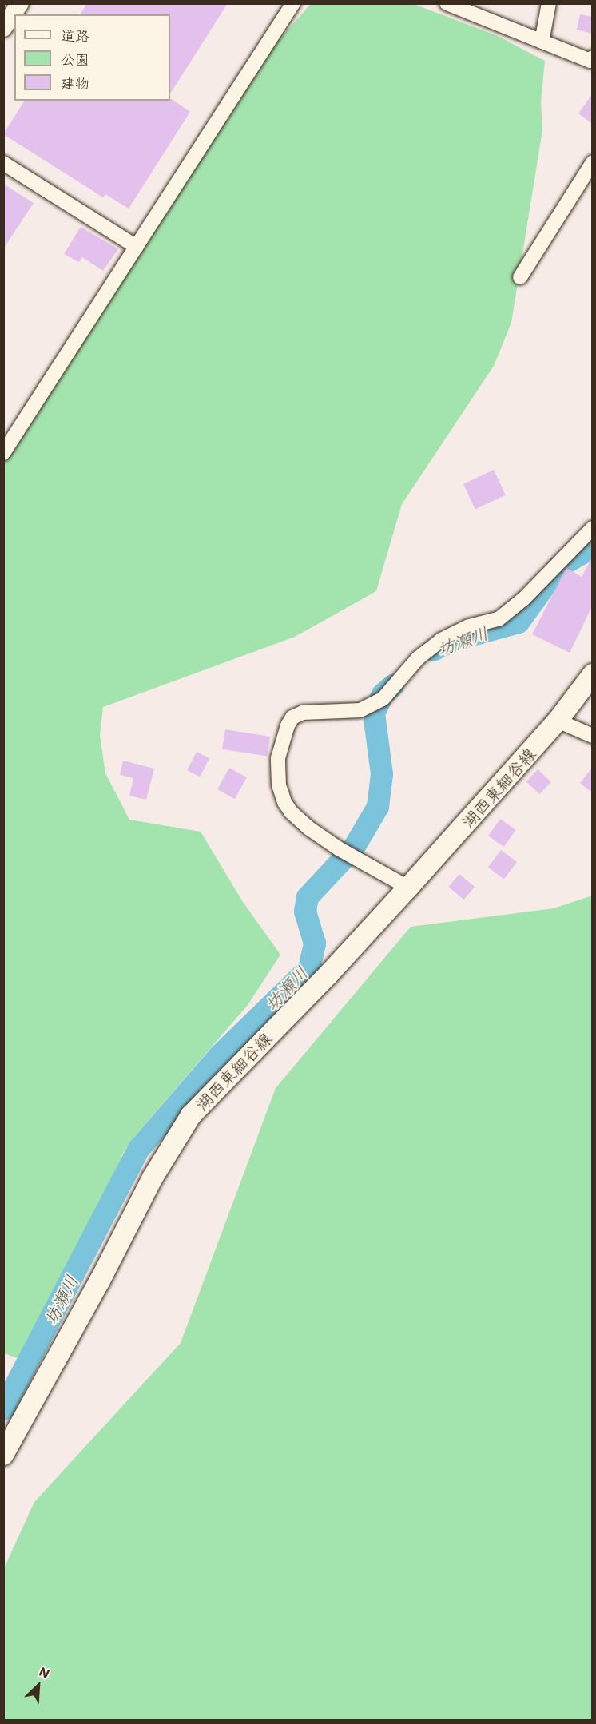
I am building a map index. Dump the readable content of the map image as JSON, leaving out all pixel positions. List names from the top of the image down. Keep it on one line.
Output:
{"streets":{"main road":["湖西東細谷線"]},"water":["坊瀬川"],"legend":["道路","公園","建物"],"north":"top right"}
